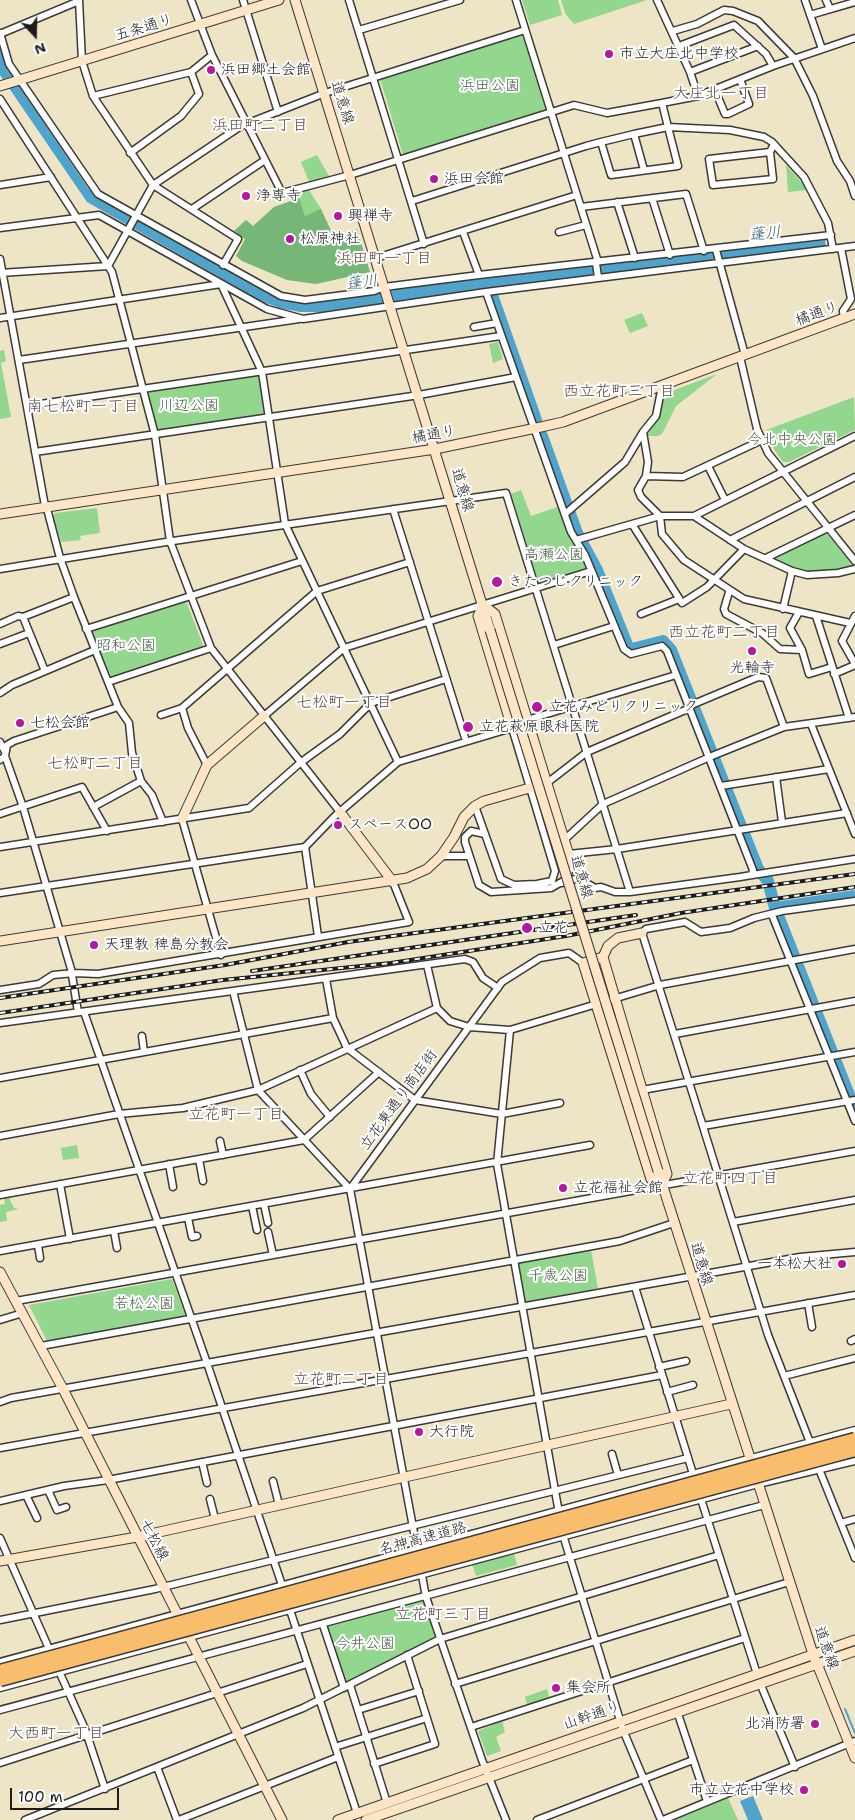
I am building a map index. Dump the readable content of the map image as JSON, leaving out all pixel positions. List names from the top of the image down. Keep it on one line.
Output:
{"streets":{"highway":["名神高速道路"],"street":["五条通り","道意線","橘通り","立花東通り商店街","七松線","山幹通り"]},"crossings":[["道意線","橘通り"],["道意線","山幹通り"]],"districts":["大庄北一丁目","浜田町二丁目","浜田町一丁目","西立花町三丁目","南七松町一丁目","西立花町二丁目","七松町一丁目","七松町二丁目","立花町一丁目","立花町四丁目","立花町二丁目","立花町三丁目","大西町一丁目"],"water":["蓬川"],"parks":["浜田公園","川辺公園","今北中央公園","高瀬公園","昭和公園","千歳公園","若松公園","今井公園"],"places":["市立大庄北中学校","浜田郷土会館","浜田会館","浄専寺","興禅寺","松原神社","きたつじクリニック","光輪寺","立花みどりクリニック","七松会館","立花萩原眼科医院","スペース○○","立花","天理教 稗島分教会","立花福祉会館","一本松大社","大行院","集会所","北消防署","市立立花中学校"],"scale_bar":"100 m","north":"bottom"}
